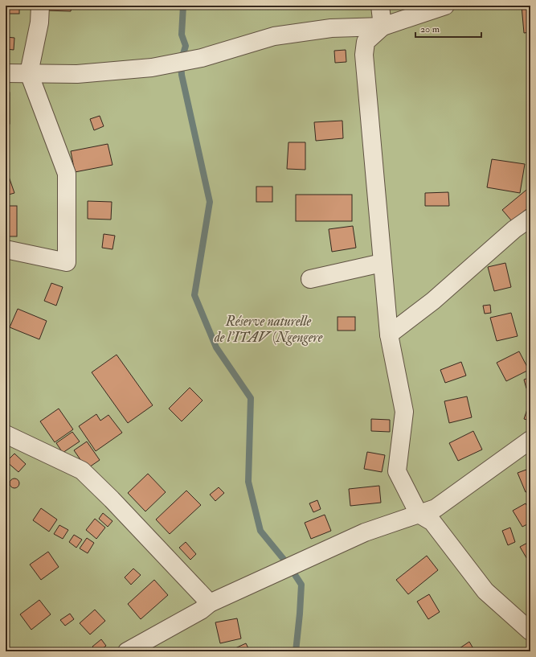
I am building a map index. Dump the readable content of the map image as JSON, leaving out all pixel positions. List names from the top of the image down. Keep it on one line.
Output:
{"parks":["Réserve naturelle de l'ITAV (Ngengere"],"scale_bar":"20 m"}
